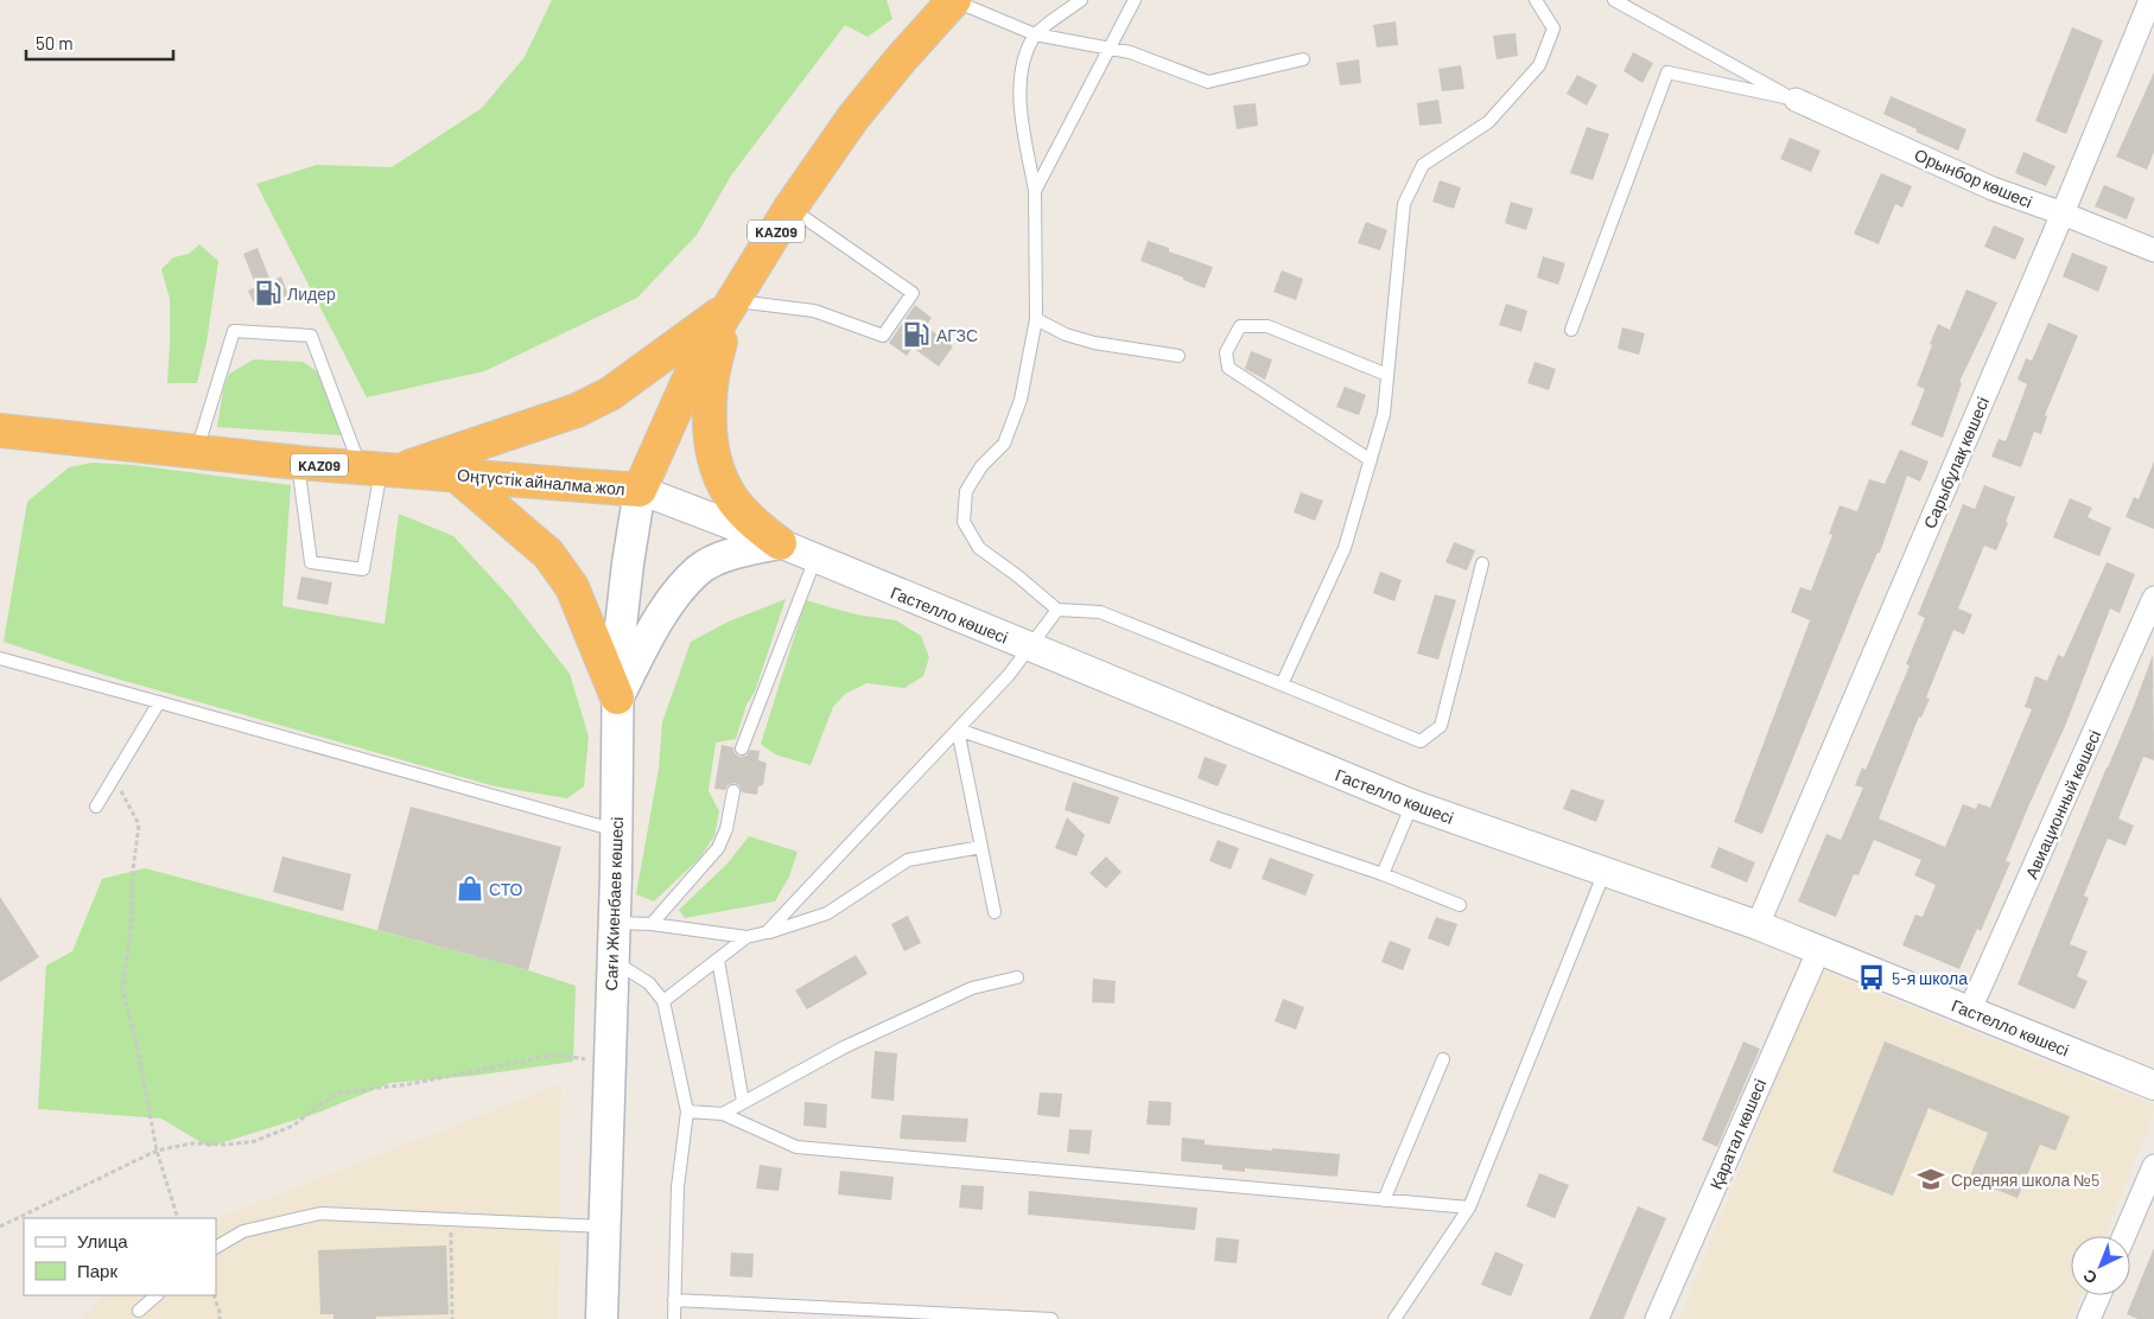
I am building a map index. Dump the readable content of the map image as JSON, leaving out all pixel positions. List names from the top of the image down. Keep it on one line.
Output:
{"streets":{"highway":["KAZ09","Оңтүстік айналма жол"],"main road":["Сағи Жиенбаев көшесі"],"street":["Орынбор көшесі","Сарыбұлақ көшесі","Гастелло көшесі","Авиационный көшесі","Қаратал көшесі"]},"crossings":[["Орынбор көшесі","Сарыбұлақ көшесі"],["KAZ09","Оңтүстік айналма жол"],["Сарыбұлақ көшесі","Гастелло көшесі"],["Оңтүстік айналма жол","Гастелло көшесі"],["Оңтүстік айналма жол","Сағи Жиенбаев көшесі"],["Гастелло көшесі","Авиационный көшесі"],["Гастелло көшесі","Сағи Жиенбаев көшесі"],["Гастелло көшесі","Қаратал көшесі"]],"places":{"fuel station":["Лидер","АГЗС"],"shop":["СТО"],"bus stop":["5-я школа"],"school or university":["Средняя школа №5"]},"legend":["Улица","Парк"],"scale_bar":"50 m","north":"bottom left"}
